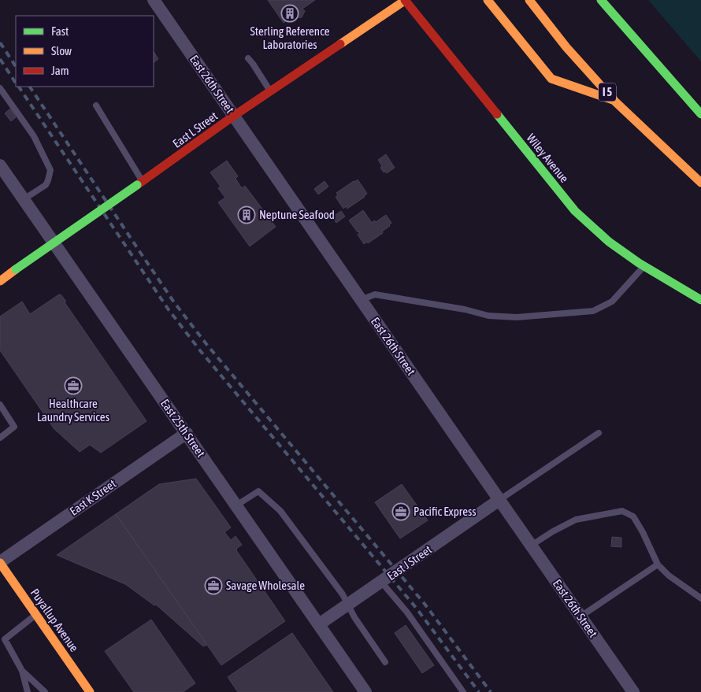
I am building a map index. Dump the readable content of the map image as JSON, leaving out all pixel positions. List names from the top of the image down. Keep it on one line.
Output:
{"streets":{"main road":["I 5","East L Street","Wiley Avenue","Puyallup Avenue"],"street":["East 26th Street","East 25th Street","East K Street","East J Street"]},"crossings":[["East 26th Street","East L Street"],["East 26th Street","East J Street"],["East L Street","Wiley Avenue"],["East 25th Street","East K Street"],["East 25th Street","East J Street"],["East K Street","Puyallup Avenue"]],"places":{"building":["Sterling Reference Laboratories","Neptune Seafood"],"office":["Healthcare Laundry Services","Pacific Express","Savage Wholesale"]},"legend":["Fast","Slow","Jam"]}
